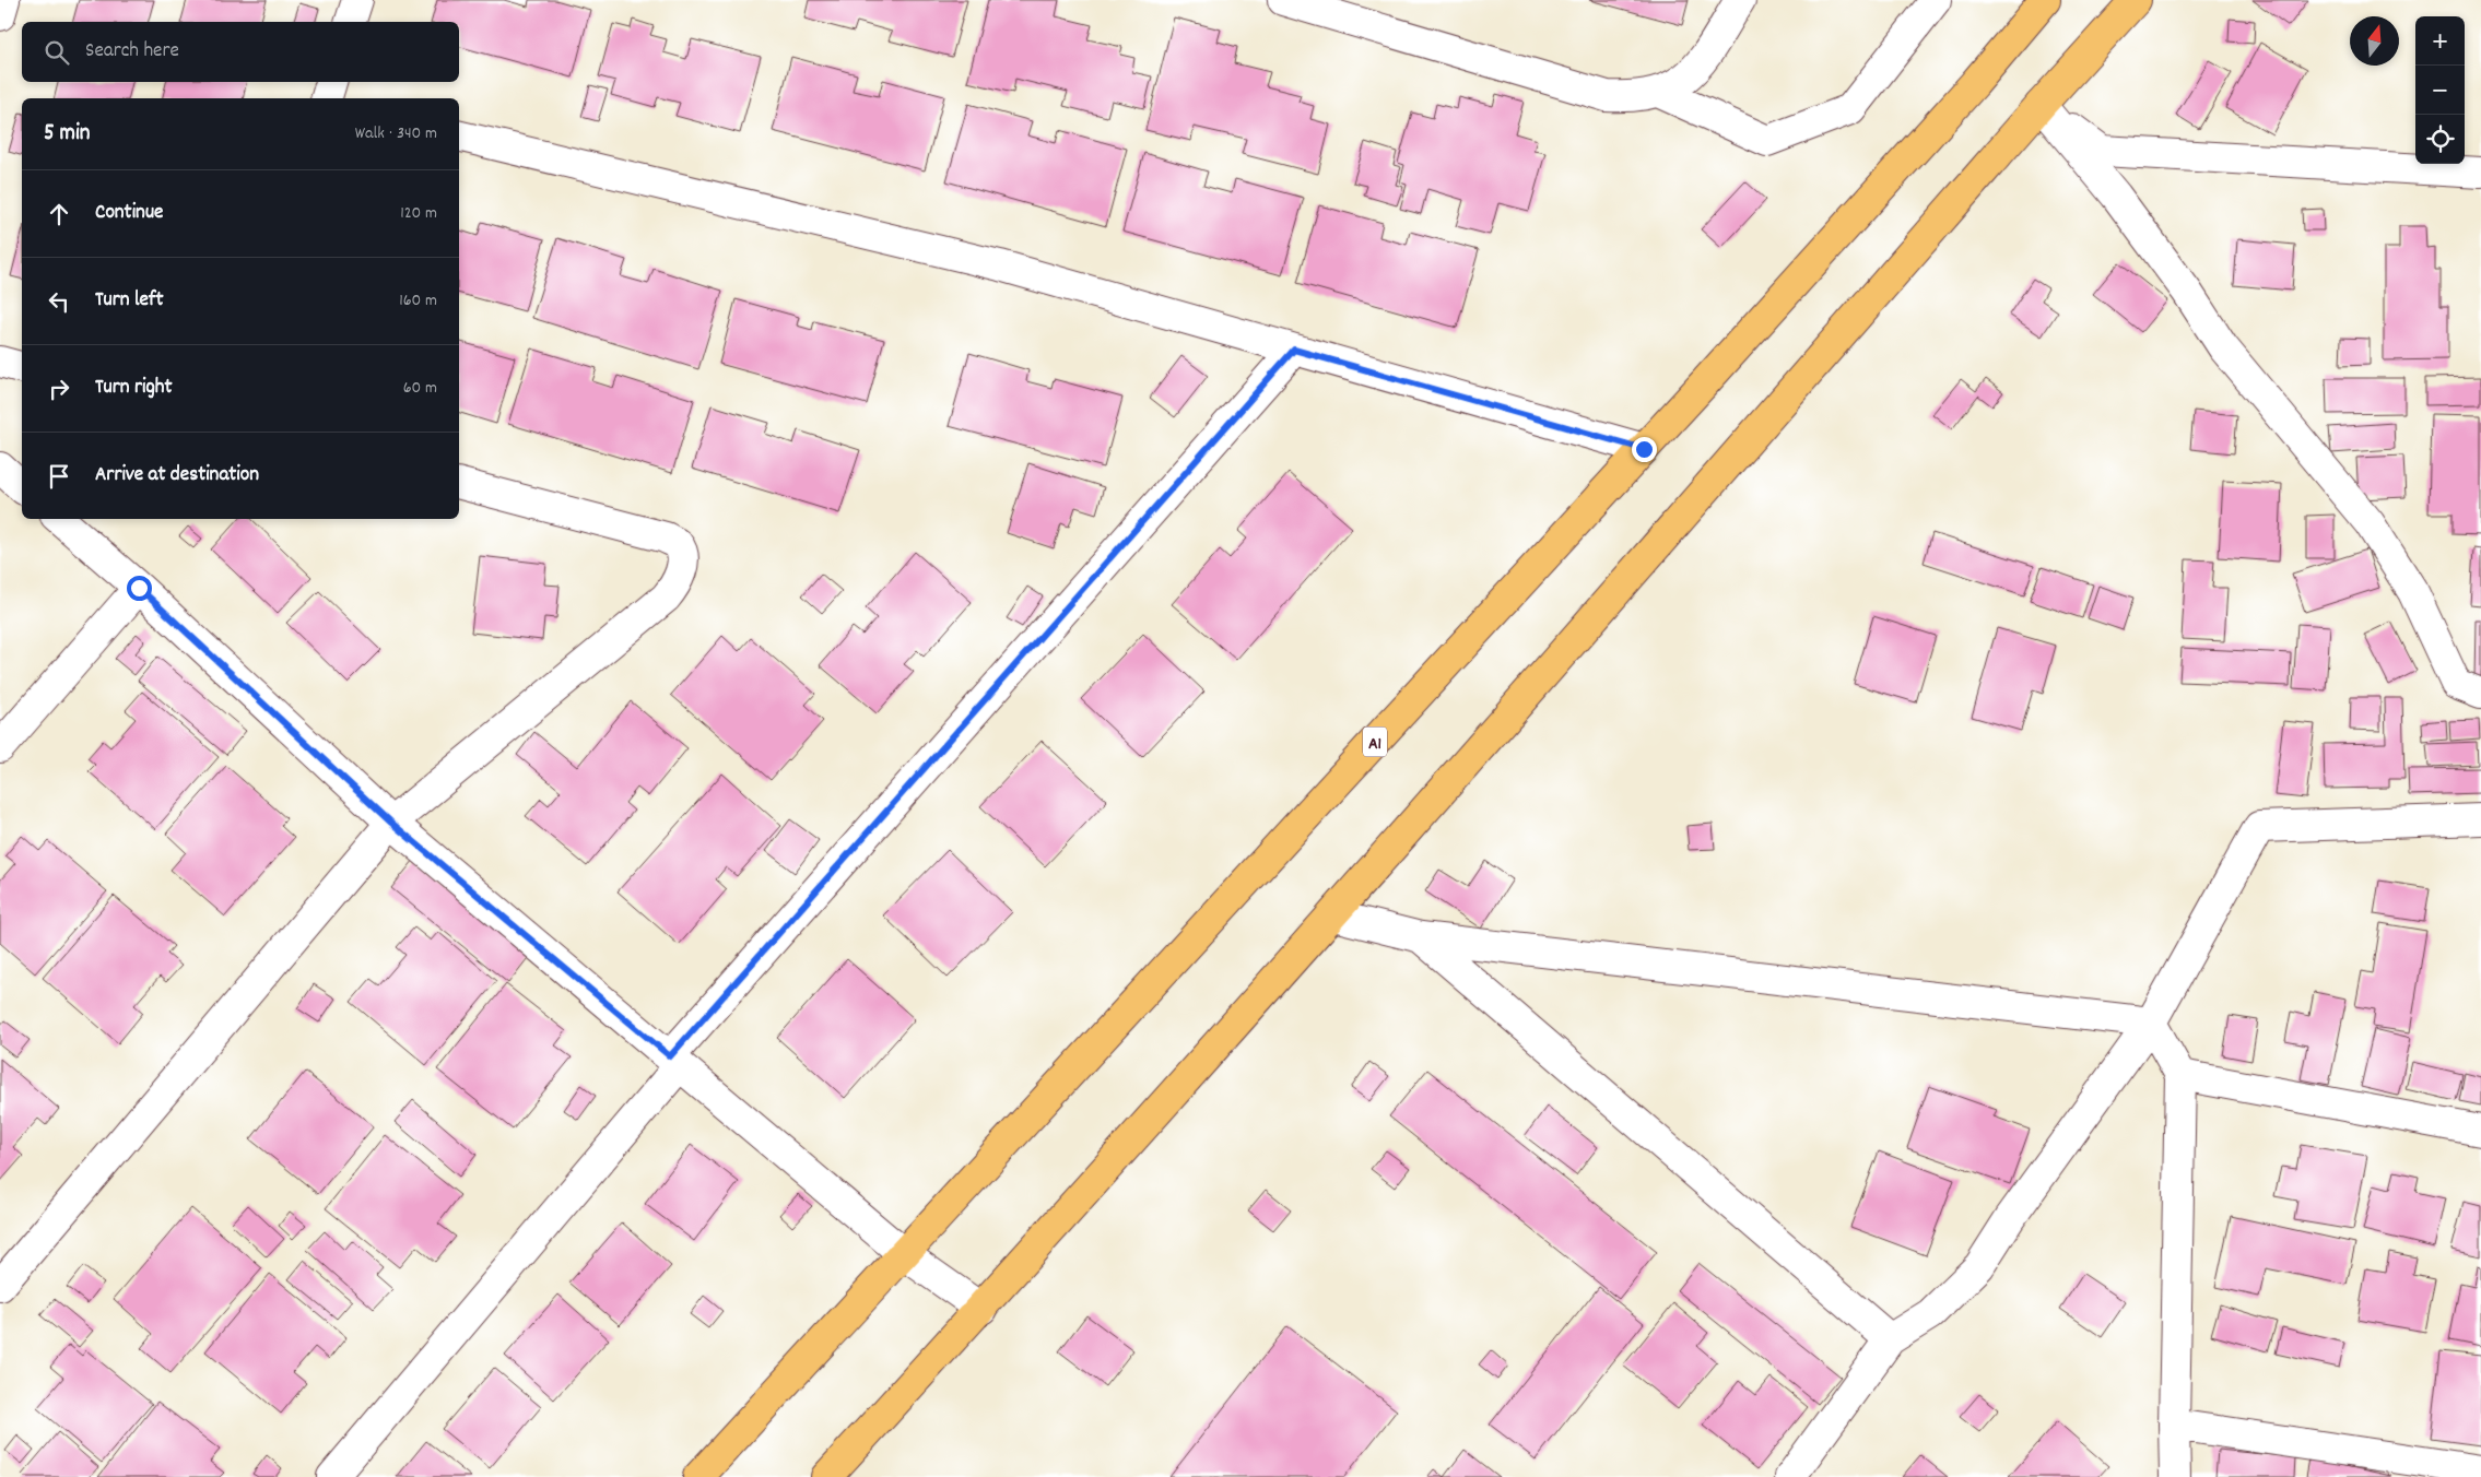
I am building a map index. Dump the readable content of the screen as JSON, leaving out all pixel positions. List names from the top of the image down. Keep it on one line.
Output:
{"streets":{"highway":["A1"]},"north":"top","page":{"map_buttons":["+","−"],"search":"Search here","heading":["5 min","Walk · 340 m"],"list":[["Continue","120 m"],["Turn left","160 m"],["Turn right","60 m"],"Arrive at destination"]}}
